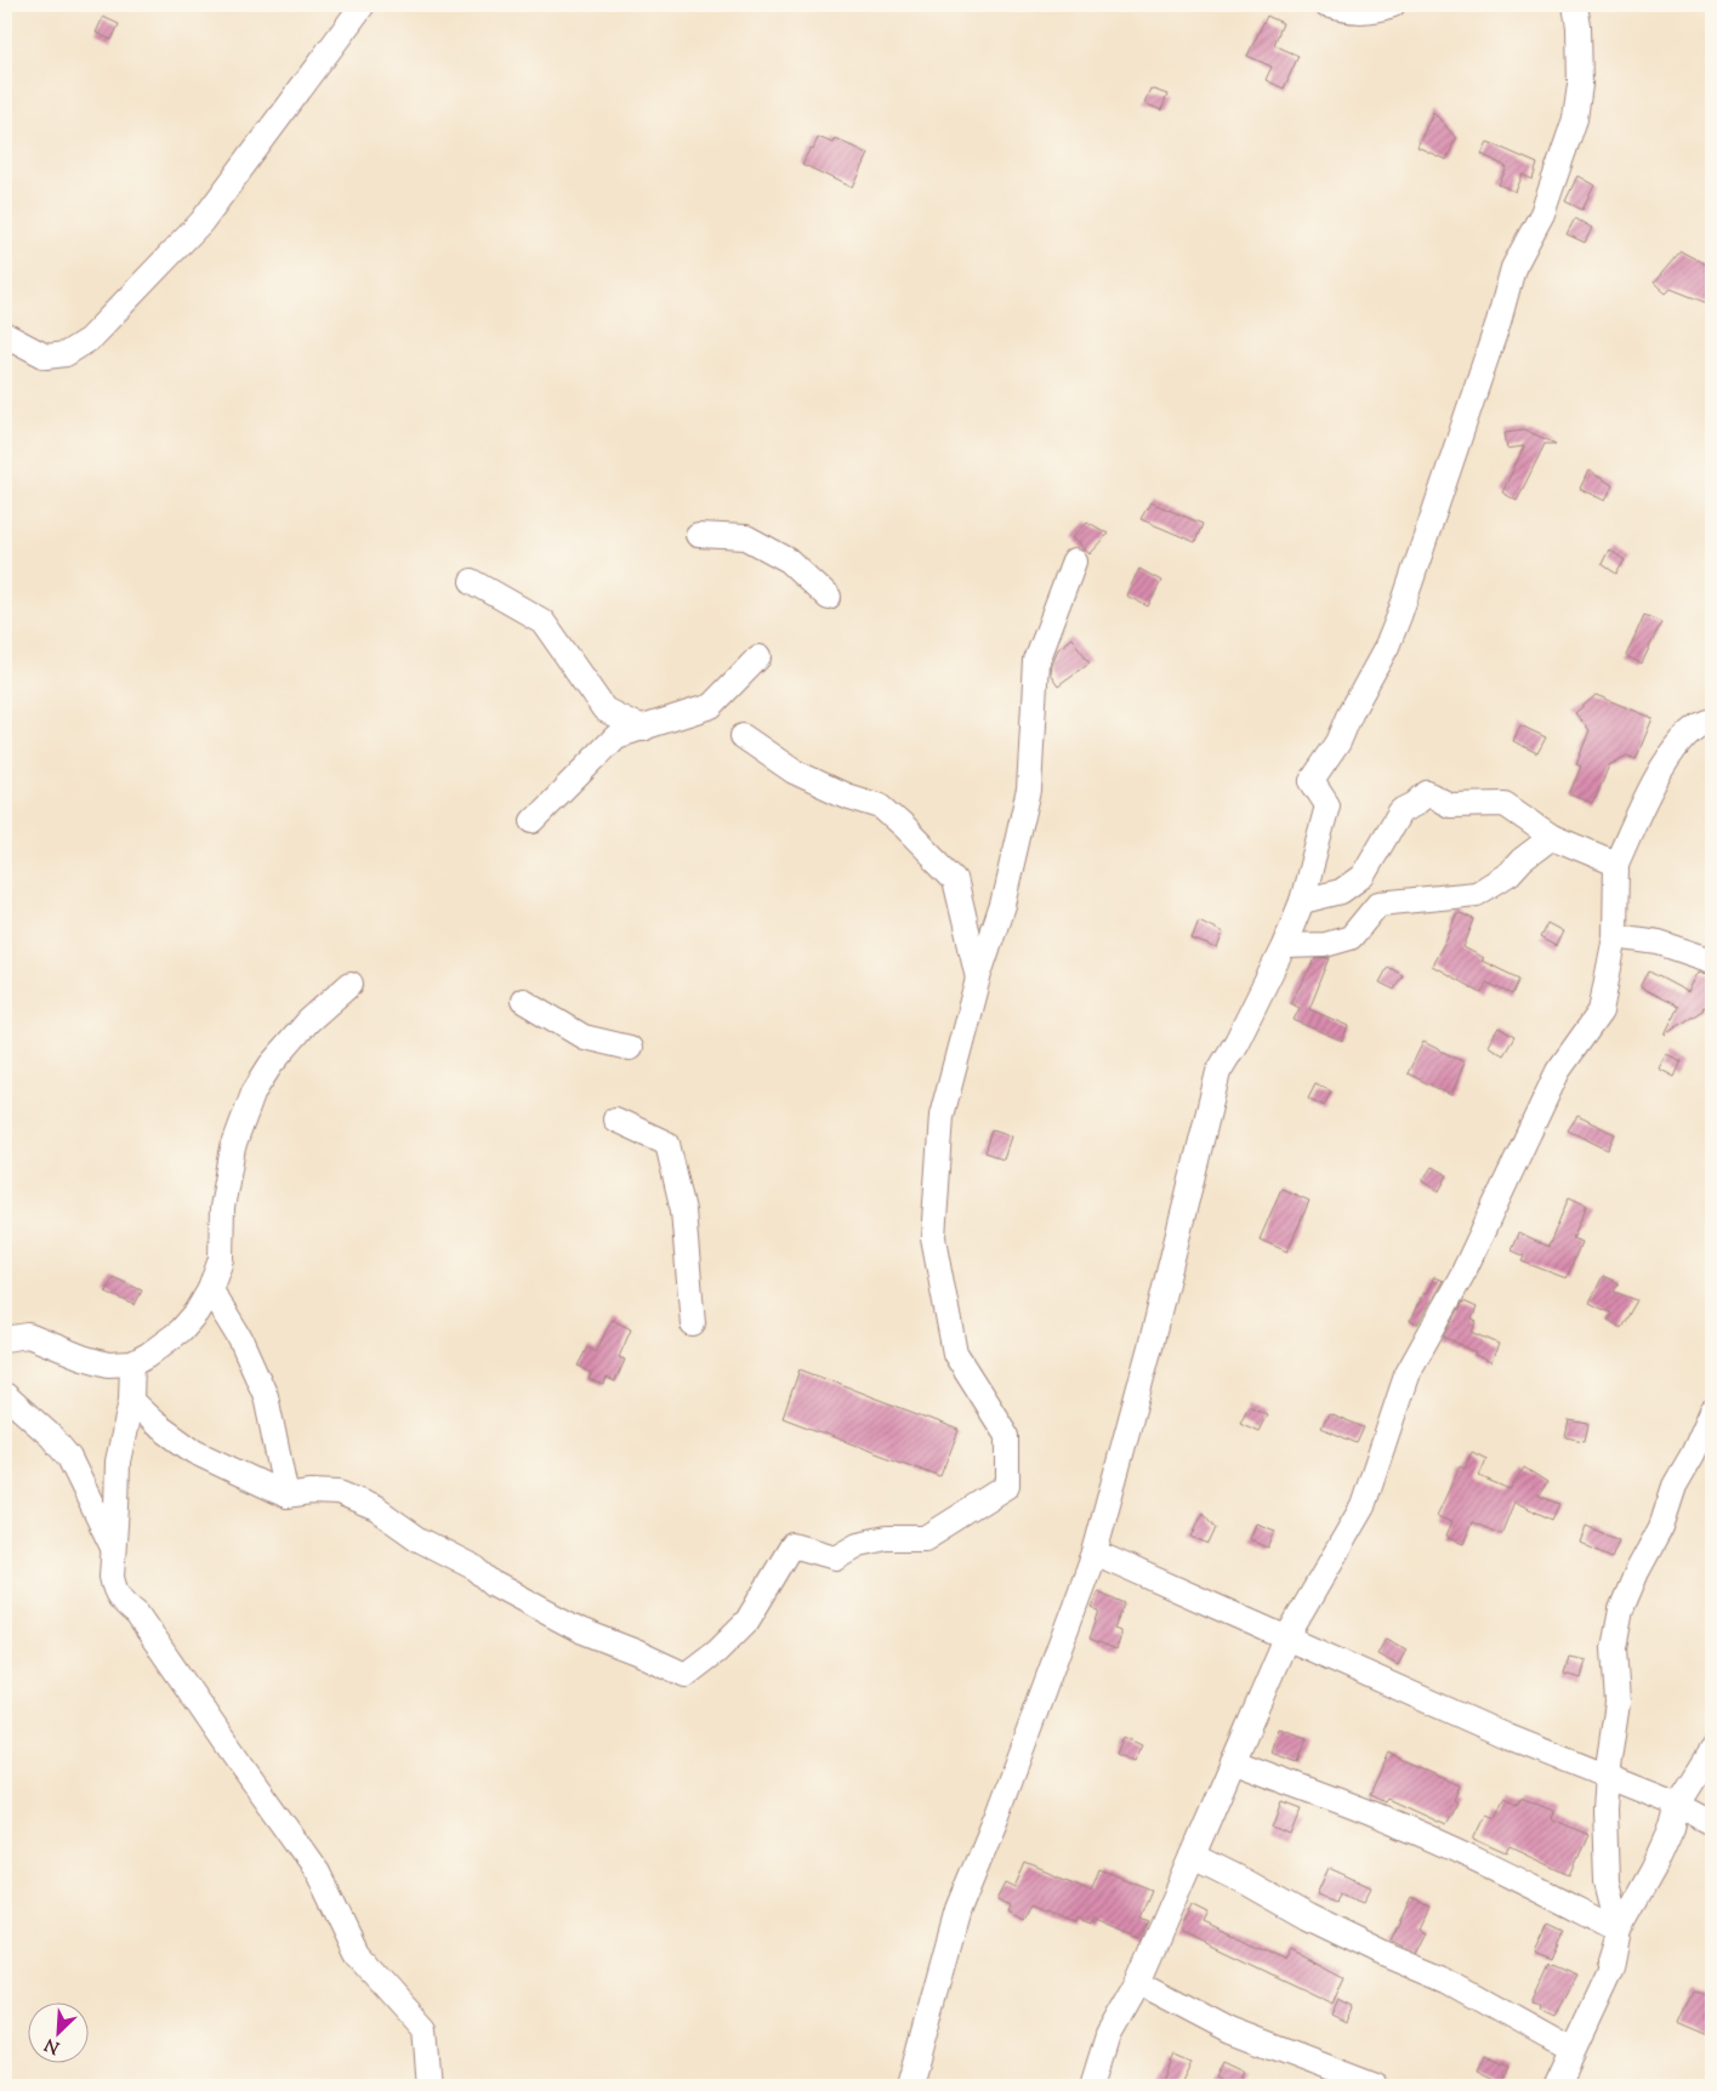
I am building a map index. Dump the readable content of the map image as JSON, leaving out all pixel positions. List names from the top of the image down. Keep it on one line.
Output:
{"north":"bottom left"}
